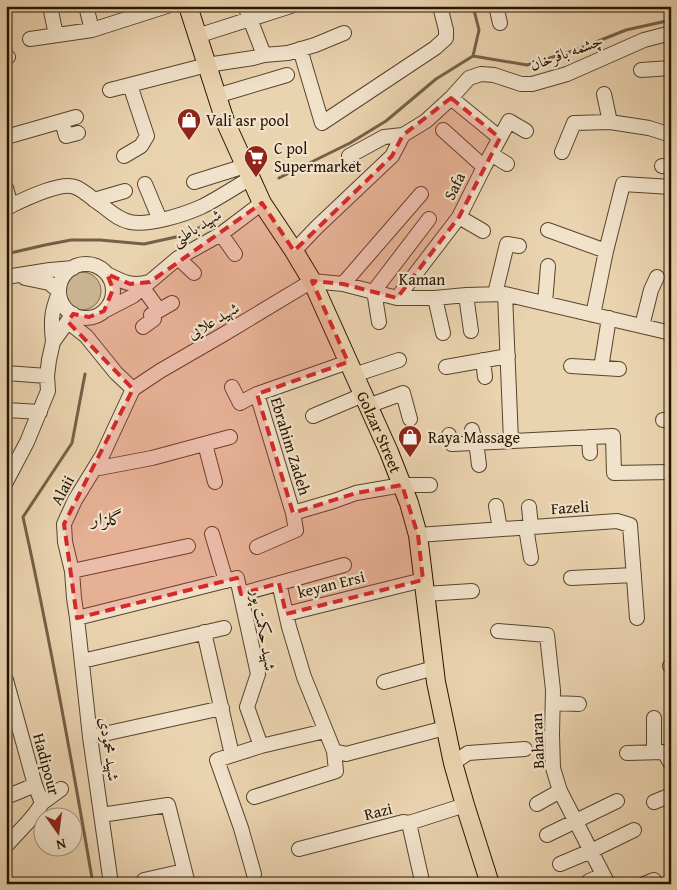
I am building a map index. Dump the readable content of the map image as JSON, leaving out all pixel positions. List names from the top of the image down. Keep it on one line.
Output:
{"streets":{"main road":["Golzar Street"],"street":["چشمه باقرخان","Safa","شهید باطنی","Kaman","شهید علایی","Ebrahim Zadeh","Alaii","Fazeli","keyan Ersi","شهید حکمت پور","Baharan","شهید محمودی","Hadipour","Razi"]},"crossings":[["Safa","Kaman"],["شهید باطنی","Golzar Street"],["Kaman","شهید علایی"],["Kaman","Golzar Street"],["شهید علایی","Golzar Street"],["شهید علایی","Alaii"],["Golzar Street","Ebrahim Zadeh"],["Golzar Street","Fazeli"],["Golzar Street","keyan Ersi"],["Golzar Street","Razi"],["Alaii","شهید محمودی"],["keyan Ersi","شهید حکمت پور"]],"districts":["گلزار"],"places":{"shop":["Vali asr pool","Raya Massage"],"supermarket":["C pol Supermarket"]},"north":"bottom"}
